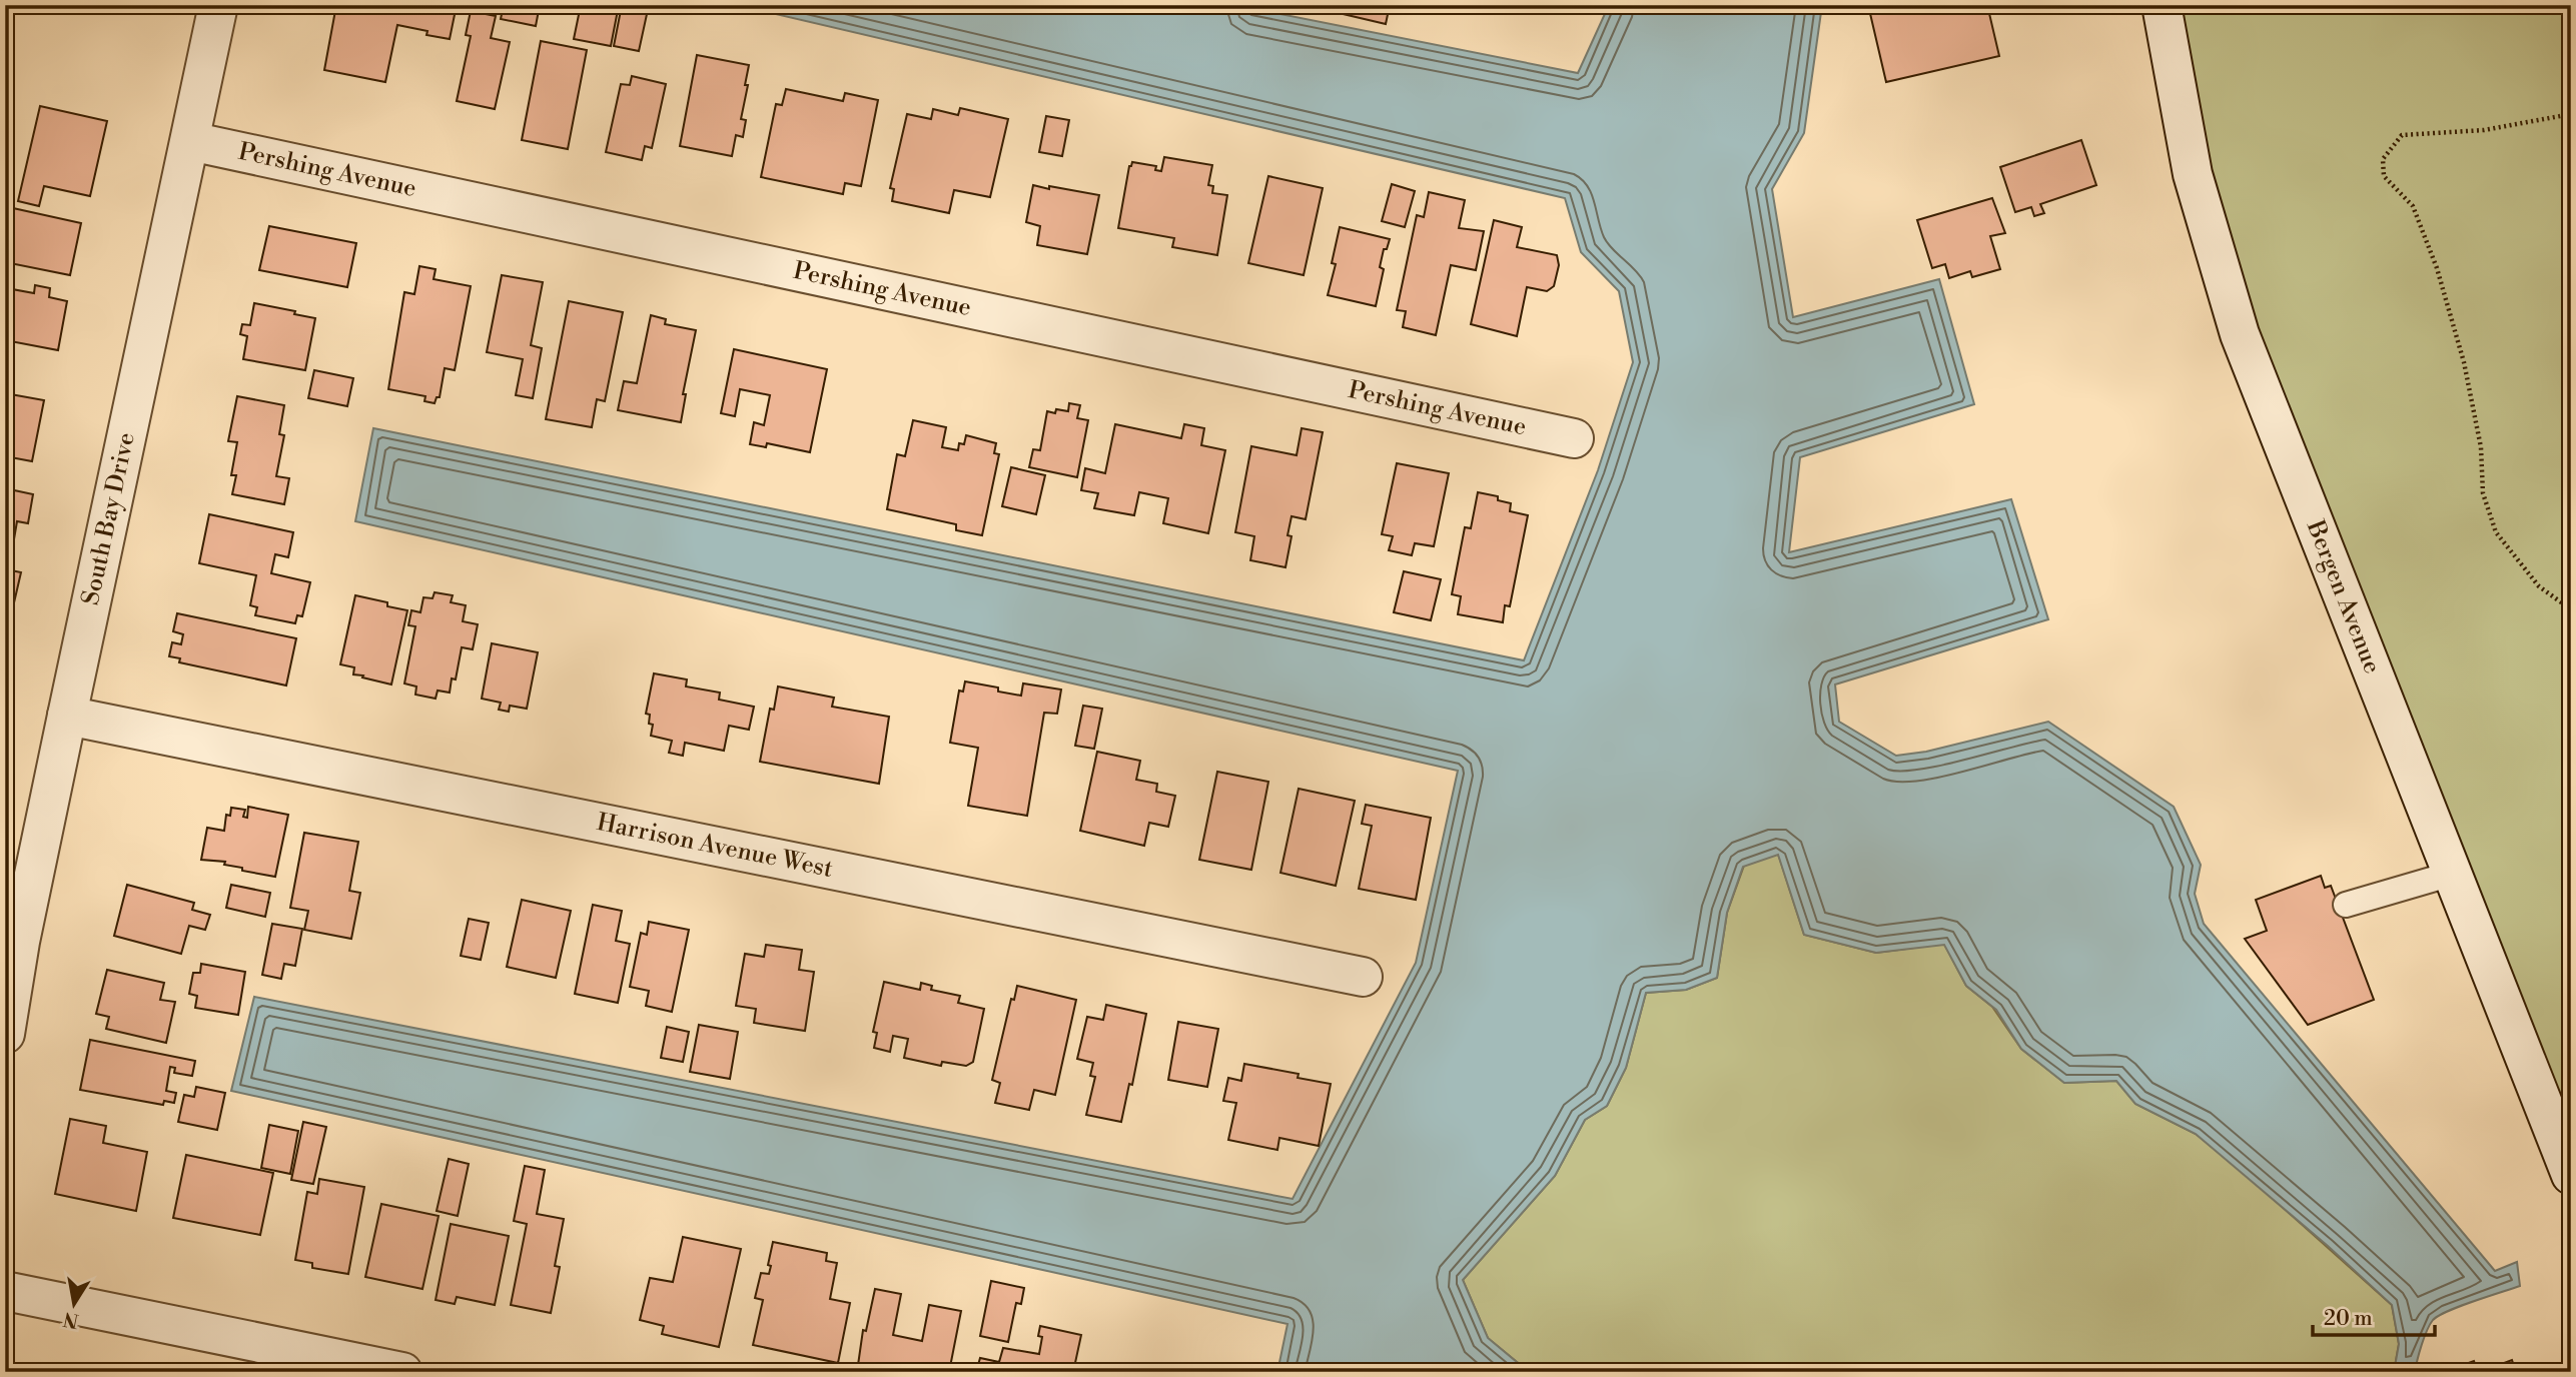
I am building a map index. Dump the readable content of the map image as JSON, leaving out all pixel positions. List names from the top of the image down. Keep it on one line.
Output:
{"streets":{"street":["Pershing Avenue","South Bay Drive","Bergen Avenue","Harrison Avenue West"]},"crossings":[["Pershing Avenue","South Bay Drive"],["South Bay Drive","Harrison Avenue West"]],"scale_bar":"20 m","north":"bottom"}
